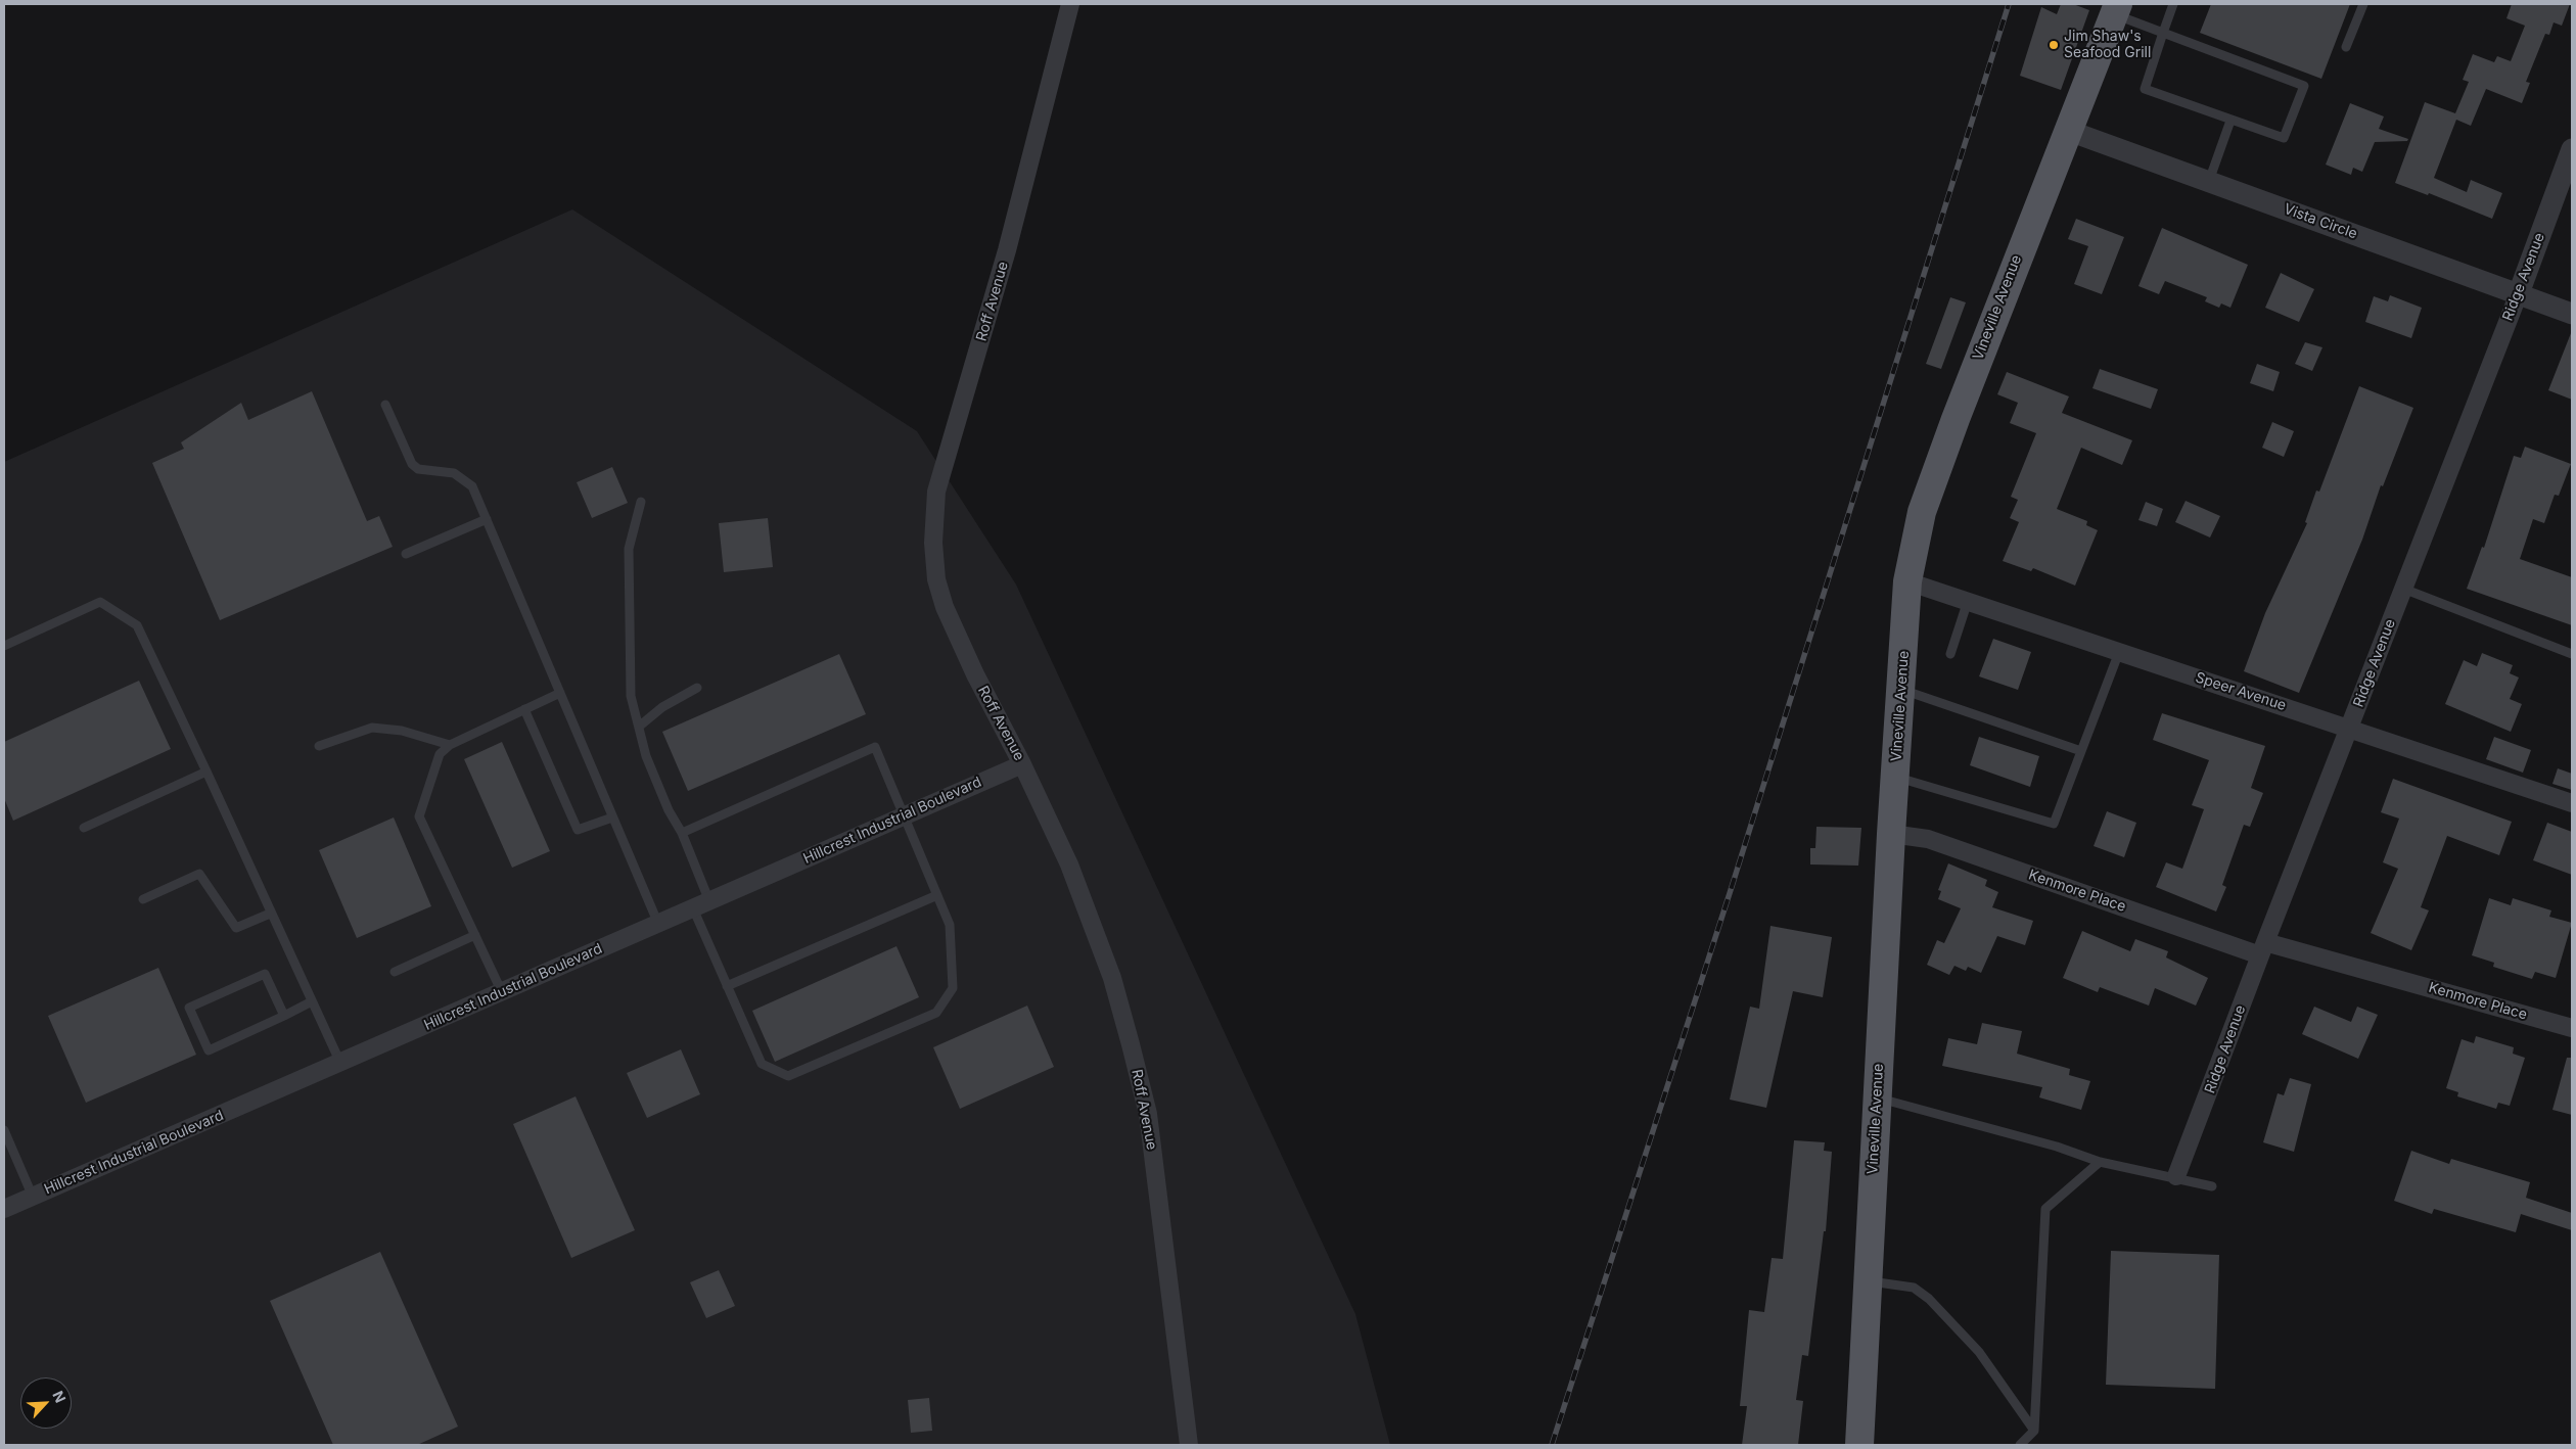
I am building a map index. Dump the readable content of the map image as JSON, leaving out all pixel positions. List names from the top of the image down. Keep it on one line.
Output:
{"streets":{"main road":["Vineville Avenue"],"street":["Vista Circle","Ridge Avenue","Roff Avenue","Speer Avenue","Hillcrest Industrial Boulevard","Kenmore Place"]},"crossings":[["Vista Circle","Ridge Avenue"],["Vista Circle","Vineville Avenue"],["Ridge Avenue","Speer Avenue"],["Ridge Avenue","Kenmore Place"],["Roff Avenue","Hillcrest Industrial Boulevard"],["Vineville Avenue","Speer Avenue"],["Vineville Avenue","Kenmore Place"]],"places":["Jim Shaw's Seafood Grill"],"north":"top right"}
